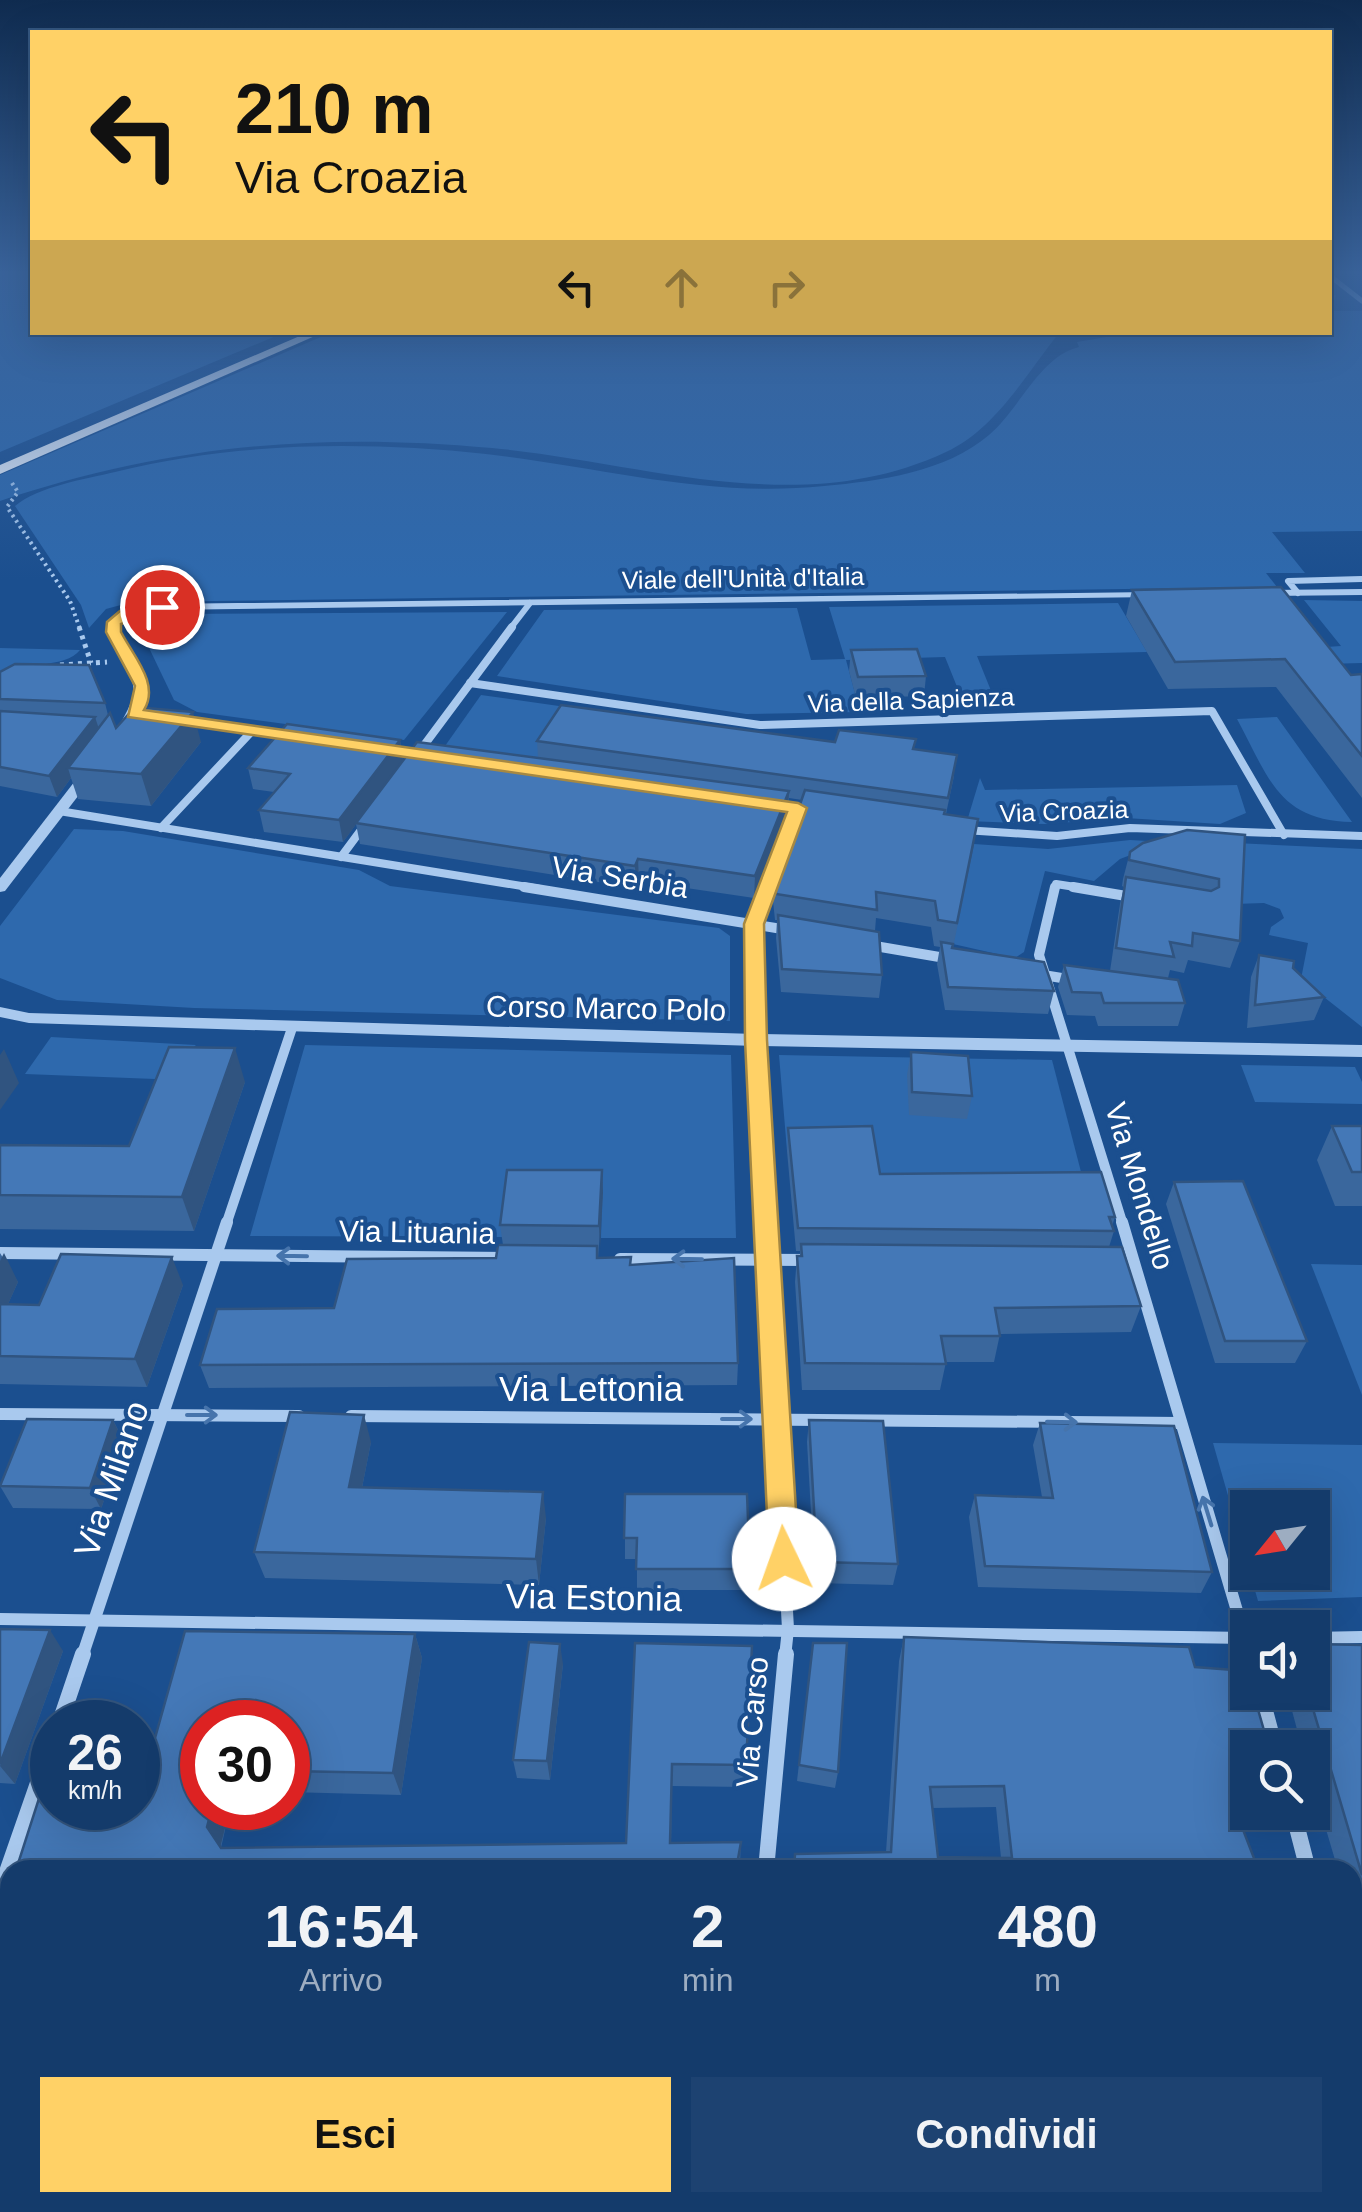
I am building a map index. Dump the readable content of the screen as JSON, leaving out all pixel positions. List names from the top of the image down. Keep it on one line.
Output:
{"streets":{"street":["Viale dell'Unità d'Italia","Via della Sapienza","Via Croazia","Via Serbia","Corso Marco Polo","Via Mondello","Via Lituania","Via Lettonia","Via Milano","Via Estonia","Via Carso"]},"crossings":[["Via della Sapienza","Via Croazia"],["Via Serbia","Via Carso"],["Corso Marco Polo","Via Mondello"],["Corso Marco Polo","Via Milano"],["Corso Marco Polo","Via Carso"],["Via Mondello","Via Lettonia"],["Via Lituania","Via Milano"],["Via Lettonia","Via Carso"],["Via Milano","Via Estonia"],["Via Estonia","Via Carso"]],"one_way":["Via Lituania","Via Lettonia"],"north":"bottom left","page":{"turn":["210 m","Via Croazia"],"speed":"26 km/h","limit":"30","eta":["16:54","Arrivo","2","min","480","m"],"buttons":["Esci","Condividi"]}}
